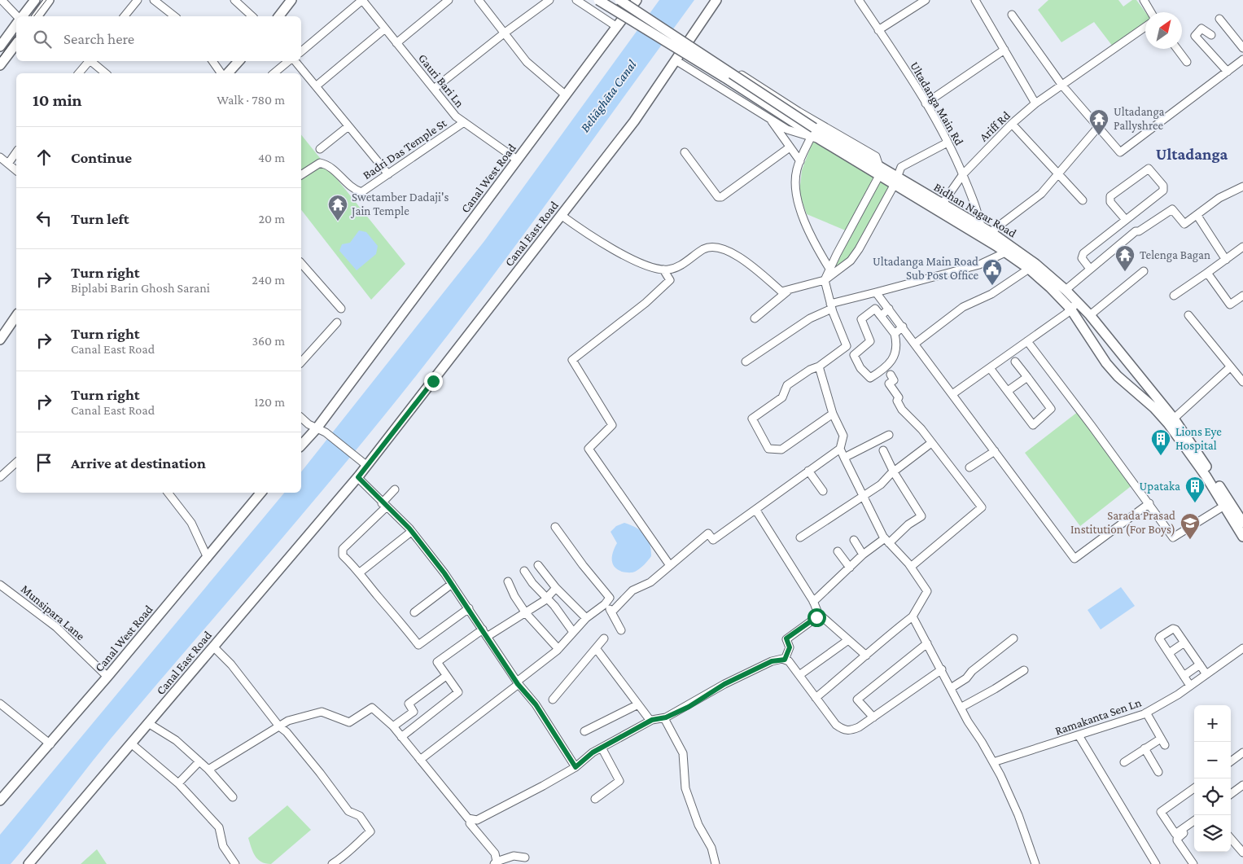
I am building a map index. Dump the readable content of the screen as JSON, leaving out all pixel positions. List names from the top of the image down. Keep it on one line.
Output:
{"streets":{"main road":["Canal West Road","Bidhan Nagar Road","Canal East Road"],"street":["Gauri Bari Ln","Ultadanga Main Rd","Ariff Rd","Badri Das Temple St","Munsipara Lane","Ramakanta Sen Ln"]},"crossings":[["Gauri Bari Ln","Badri Das Temple St"],["Gauri Bari Ln","Canal West Road"],["Ultadanga Main Rd","Ariff Rd"],["Ultadanga Main Rd","Bidhan Nagar Road"],["Ariff Rd","Bidhan Nagar Road"],["Canal West Road","Munsipara Lane"]],"districts":["Ultadanga"],"water":["Beliāghāta Canal"],"places":{"temple":["Ultadanga Pallyshree","Swetamber Dadaji's Jain Temple","Telenga Bagan"],"public building":["Ultadanga Main Road Sub Post Office"],"building":["Lions Eye Hospital","Upataka"],"school or university":["Sarada Prasad Institution (For Boys)"]},"north":"top right","page":{"search":"Search here","heading":["10 min","Walk · 780 m"],"list":[["Continue","40 m"],["Turn left","20 m"],["Turn right","Biplabi Barin Ghosh Sarani","240 m"],["Turn right","Canal East Road","360 m"],["Turn right","Canal East Road","120 m"],"Arrive at destination"],"map_buttons":["+","−"]}}
